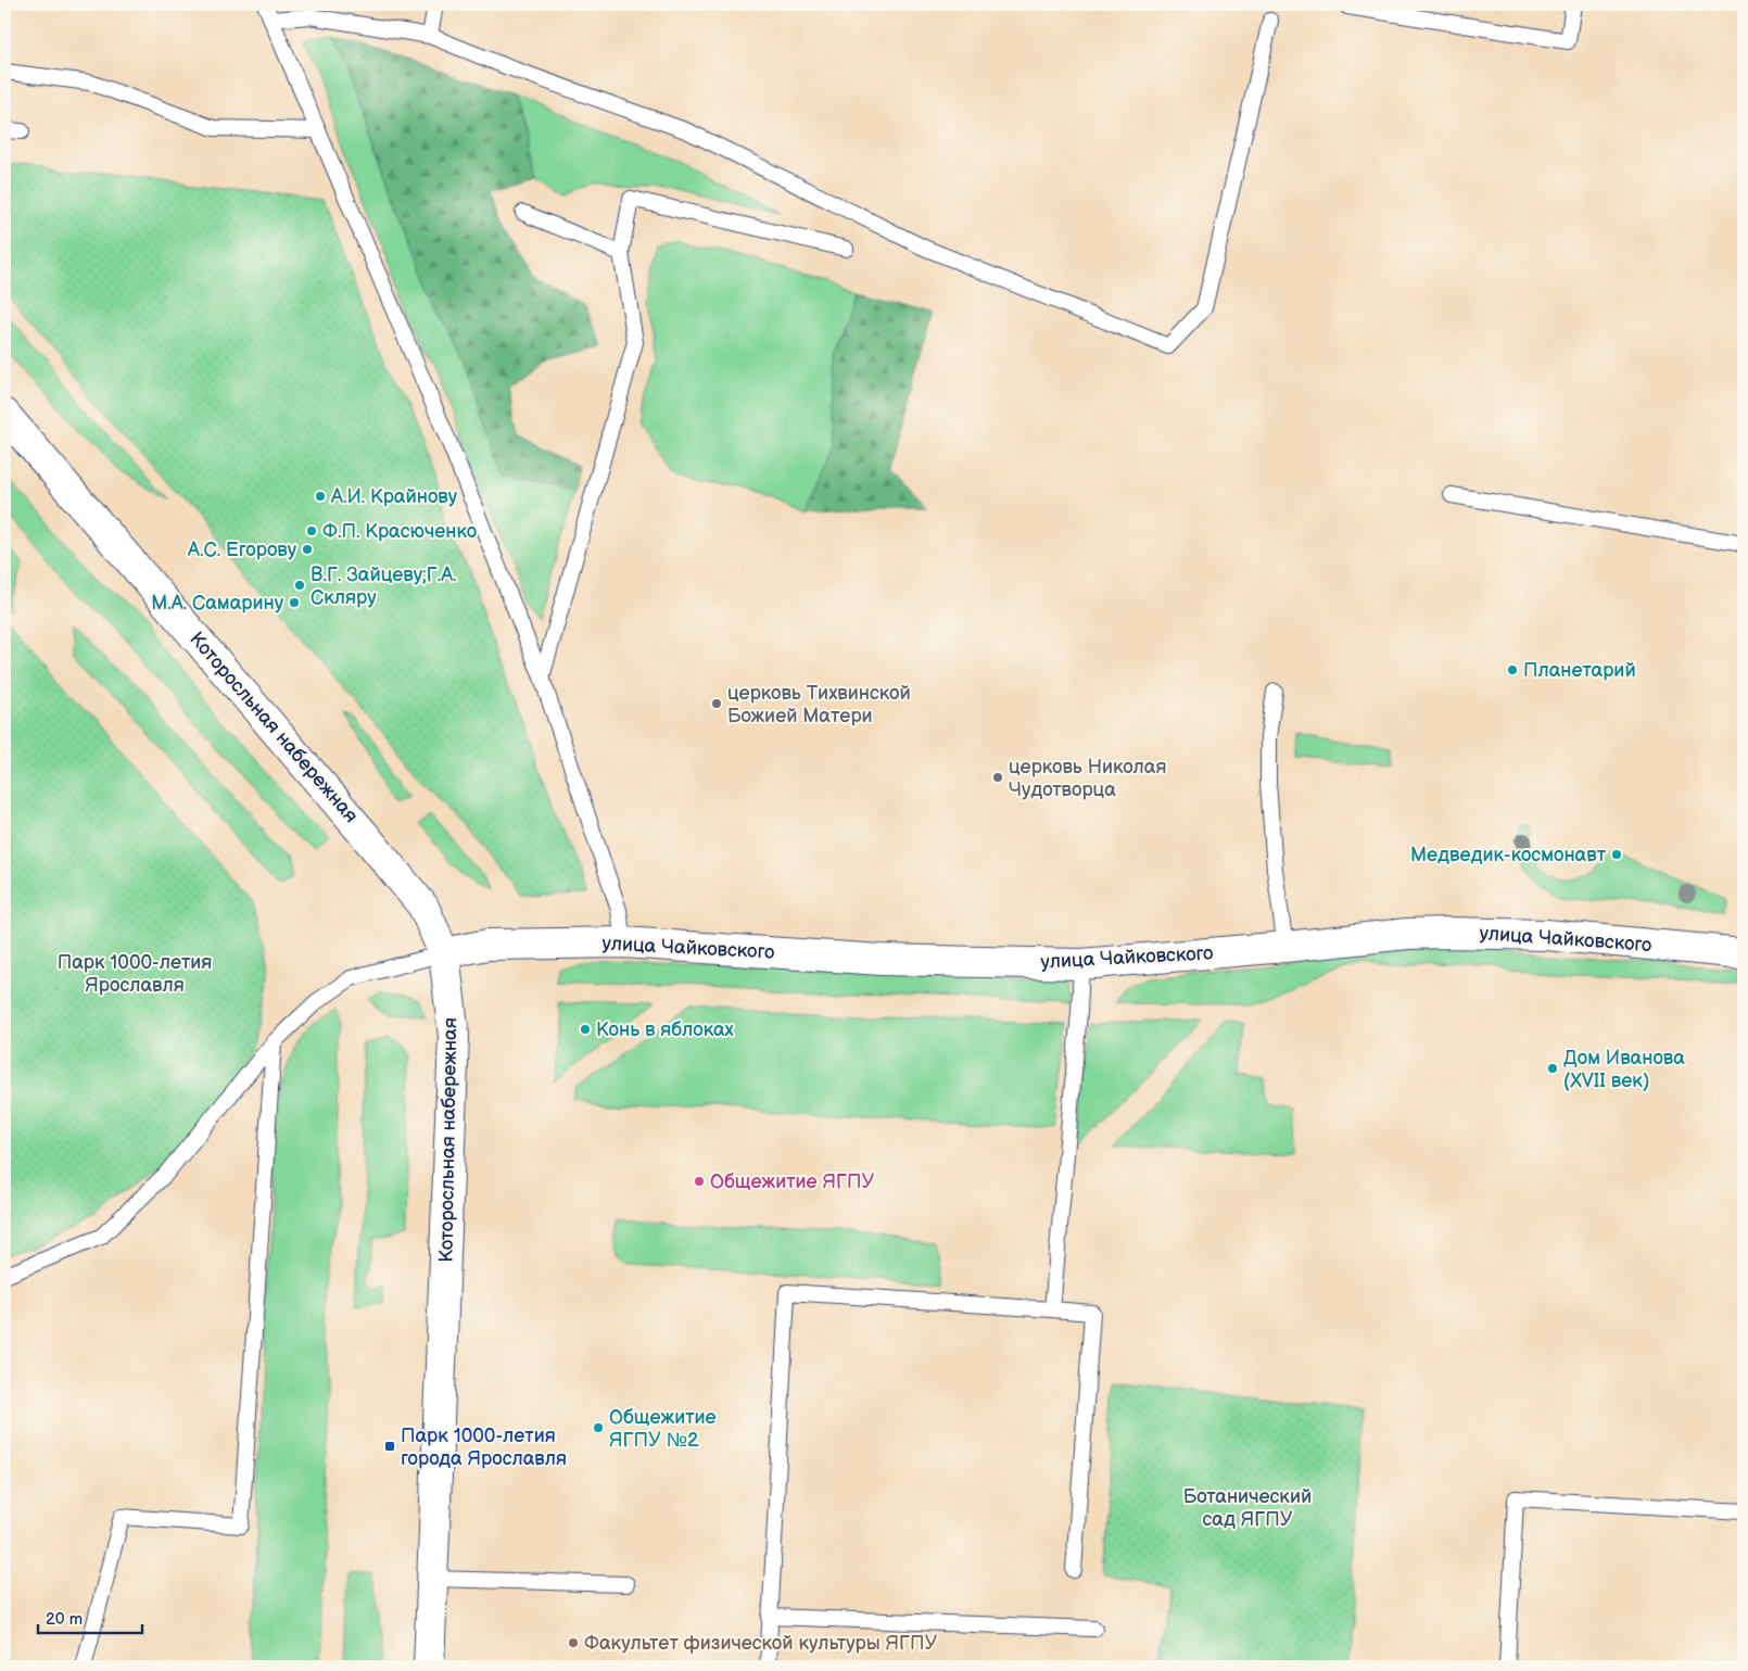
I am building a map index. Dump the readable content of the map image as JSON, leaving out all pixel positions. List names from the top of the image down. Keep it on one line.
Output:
{"streets":{"main road":["Которосльная набережная","улица Чайковского"]},"crossings":[["Которосльная набережная","улица Чайковского"]],"parks":["Парк 1000-летия Ярославля","Ботанический сад ЯГПУ"],"places":{"other":["А.И. Крайнову","Ф.П. Красюченко","А.С. Егорову","В.Г. Зайцеву;Г.А. Скляру","М.А. Самарину","Планетарий","церковь Тихвинской Божией Матери","церковь Николая Чудотворца","Медведик-космонавт","Конь в яблоках","Дом Иванова (XVII век)","Общежитие ЯГПУ","Общежитие ЯГПУ №2","Факультет физической культуры ЯГПУ"],"transit":["Парк 1000-летия города Ярославля"]},"scale_bar":"20 m"}
